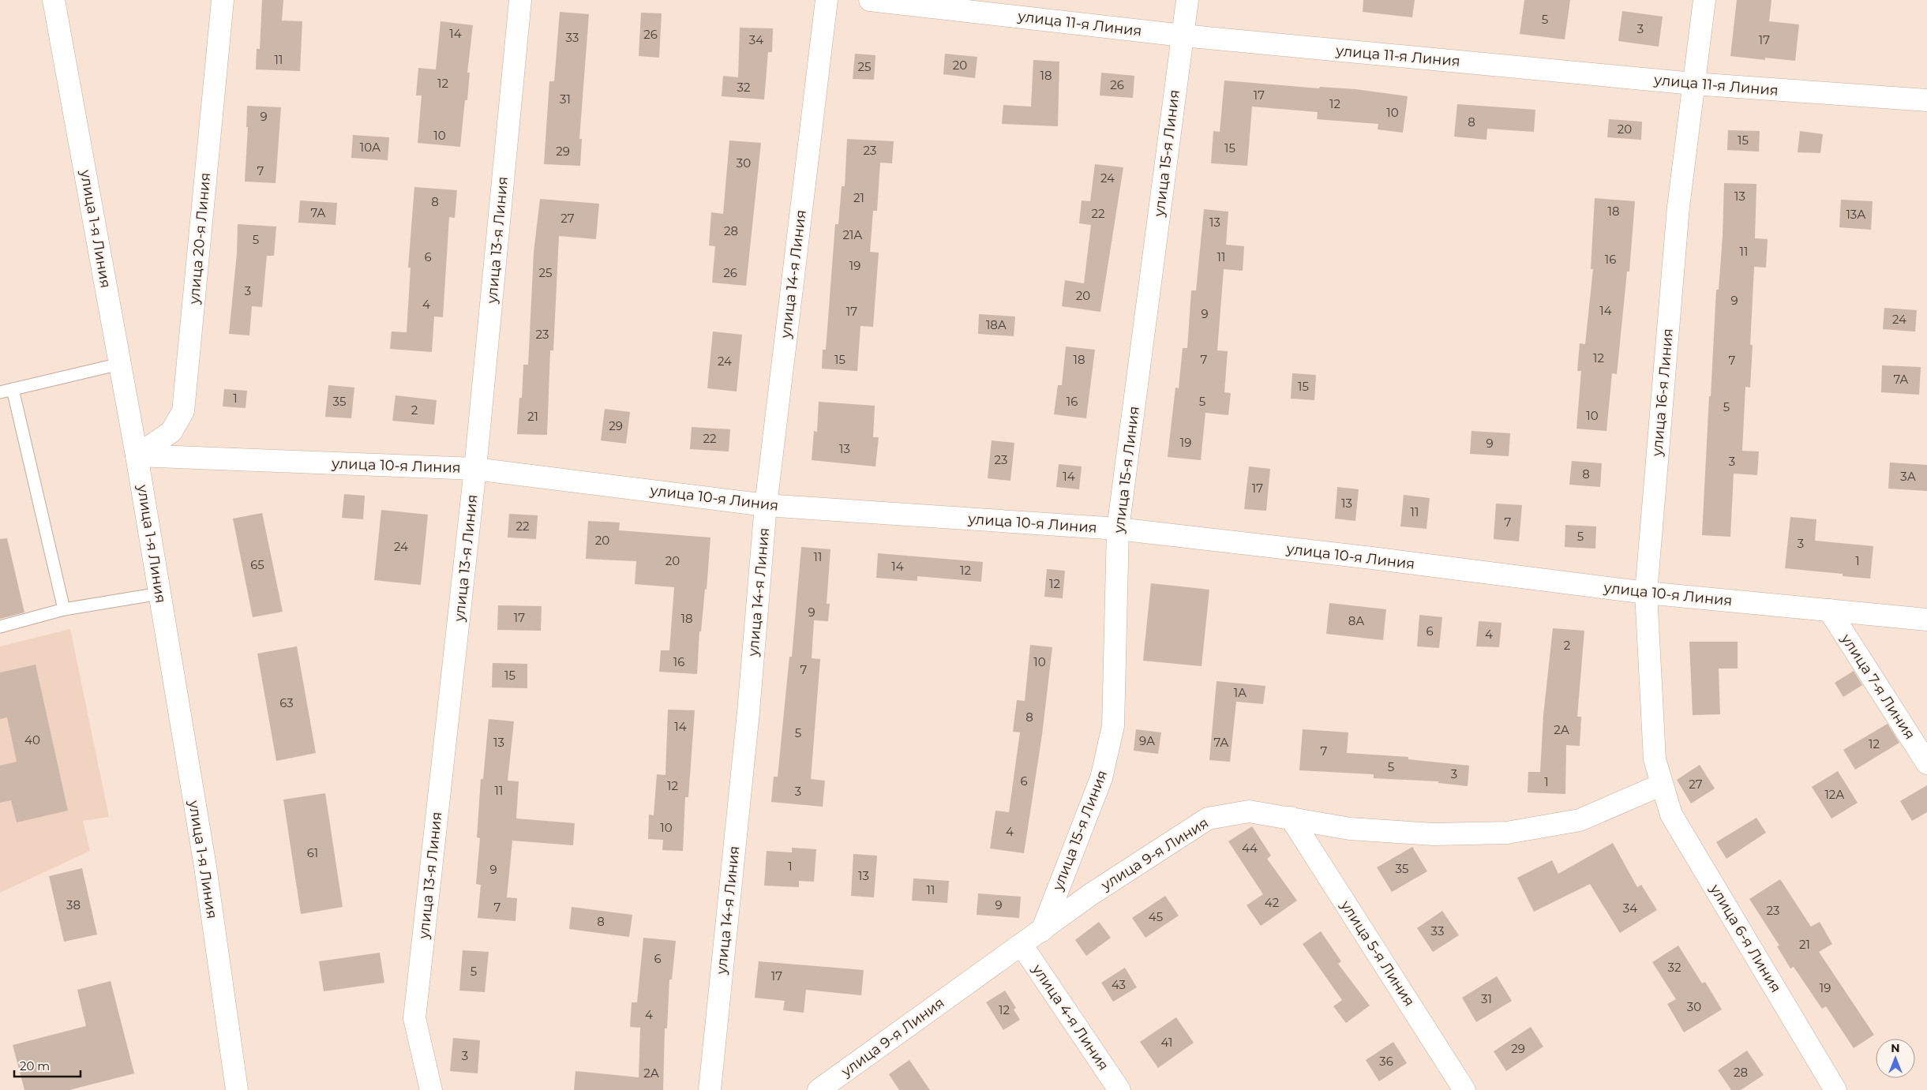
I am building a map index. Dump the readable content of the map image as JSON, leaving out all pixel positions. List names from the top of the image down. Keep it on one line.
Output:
{"streets":{"street":["улица 11-я Линия","улица 15-я Линия","улица 1-я Линия","улица 20-я Линия","улица 13-я Линия","улица 14-я Линия","улица 16-я Линия","улица 10-я Линия","улица 7-я Линия","улица 9-я Линия","улица 6-я Линия","улица 5-я Линия","улица 4-я Линия"]},"crossings":[["улица 11-я Линия","улица 15-я Линия"],["улица 11-я Линия","улица 16-я Линия"],["улица 15-я Линия","улица 10-я Линия"],["улица 15-я Линия","улица 9-я Линия"],["улица 1-я Линия","улица 20-я Линия"],["улица 1-я Линия","улица 10-я Линия"],["улица 20-я Линия","улица 10-я Линия"],["улица 13-я Линия","улица 10-я Линия"],["улица 14-я Линия","улица 10-я Линия"],["улица 16-я Линия","улица 10-я Линия"],["улица 16-я Линия","улица 9-я Линия"],["улица 16-я Линия","улица 6-я Линия"],["улица 10-я Линия","улица 7-я Линия"],["улица 9-я Линия","улица 6-я Линия"],["улица 9-я Линия","улица 5-я Линия"],["улица 9-я Линия","улица 4-я Линия"]],"house_numbers":["5","3","14","26","33","34","17","11","20","25","18","12","26","32","17","31","12","10","9","8","20","10","15","10А","15","23","29","30","7","24","13","21","8","18","7А","22","13А","27","13","28","21А","5","11","6","11","16","19","25","26","3","20","9","4","14","17","9","24","18А","23","12","15","18","7","7","24","7А","15","1","35","16","5","5","2","10","21","29","22","19","9","13","23","3","8","14","3А","17","13","11","7","22","5","20","3","24","11","20","1","65","14","12","12","9","17","18","8А","6","4","2","16","10","7","15","1А","63","8","14","2А","5","40","9А","13","7А","12","7","5","3","6","1","27","12","11","3","12А","10","4","44","61","1","35","9","13","11","42","38","9","7","34","23","45","8","33","21","6","32","5","17","43","19","31","30","12","4","41","29","3","36","28","2А"],"scale_bar":"20 m","north":"top"}
